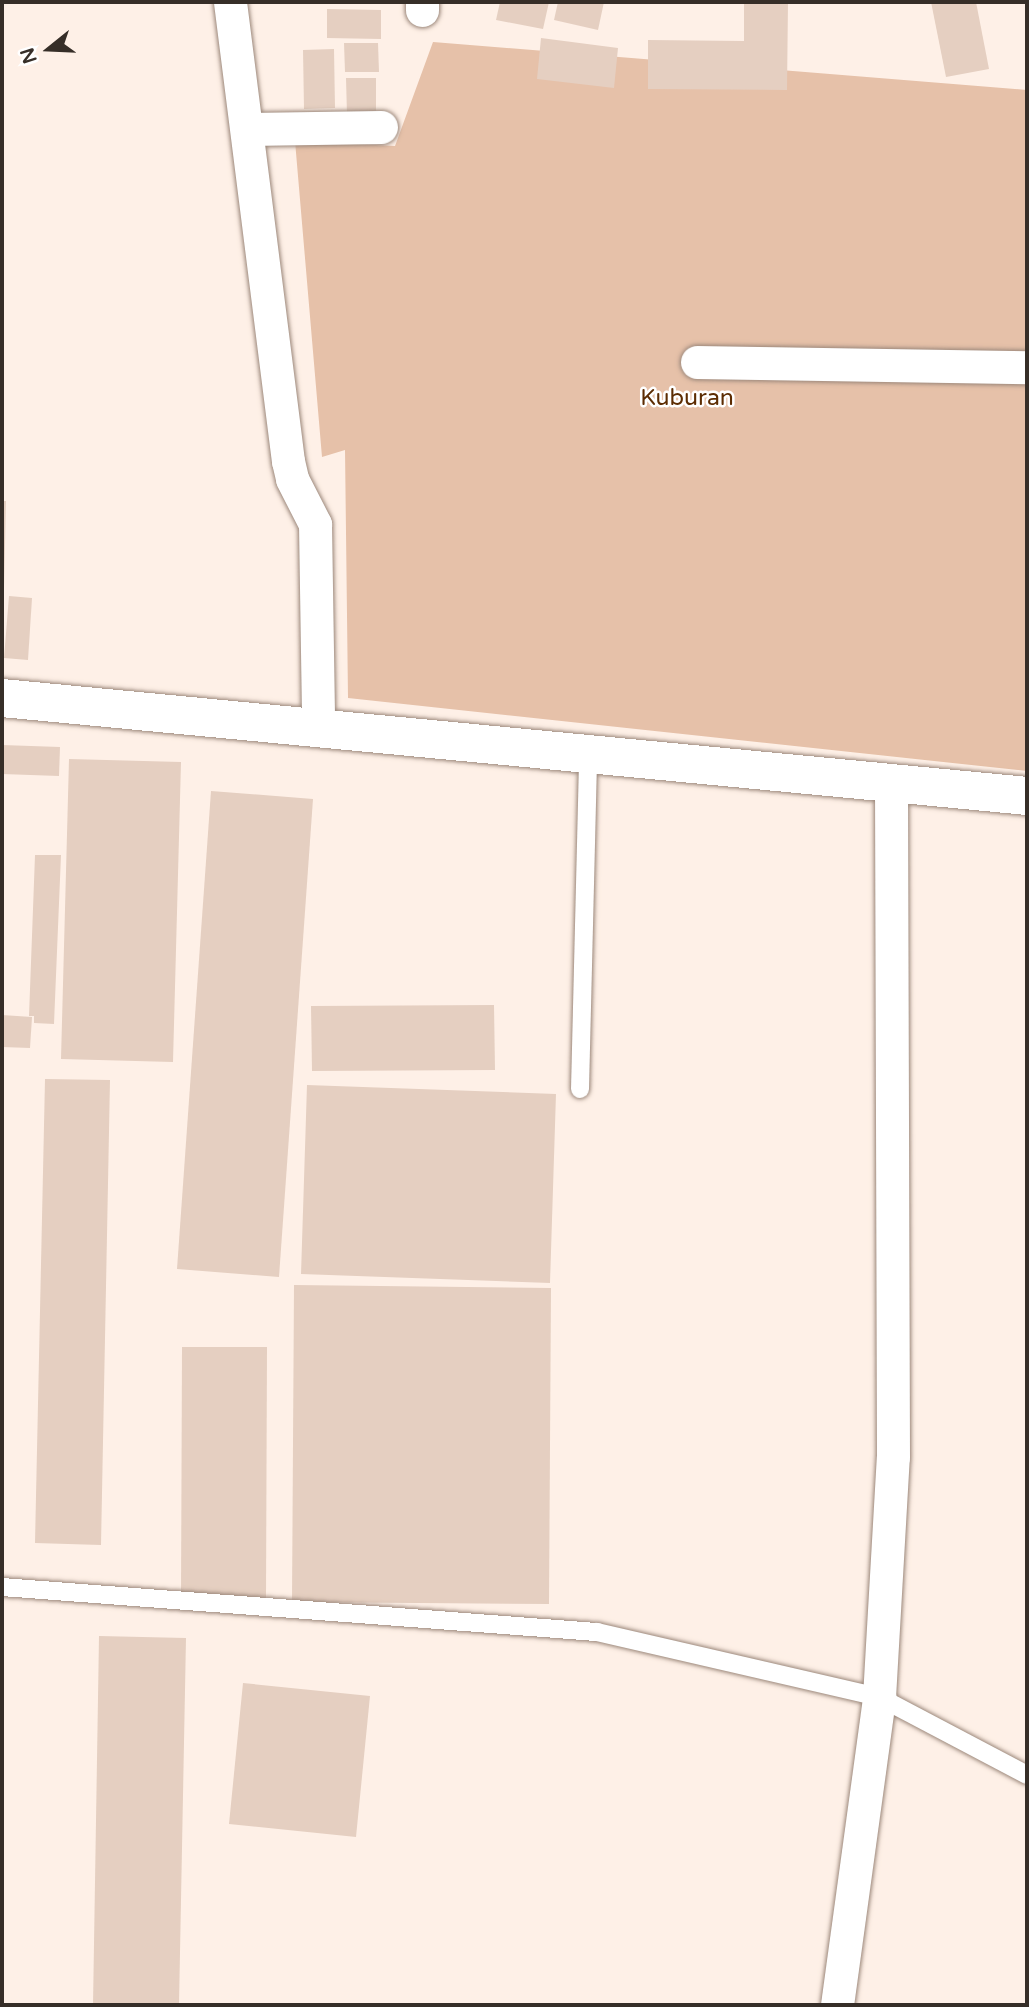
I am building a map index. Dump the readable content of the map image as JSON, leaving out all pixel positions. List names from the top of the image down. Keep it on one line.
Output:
{"parks":["Kuburan"],"north":"left"}
